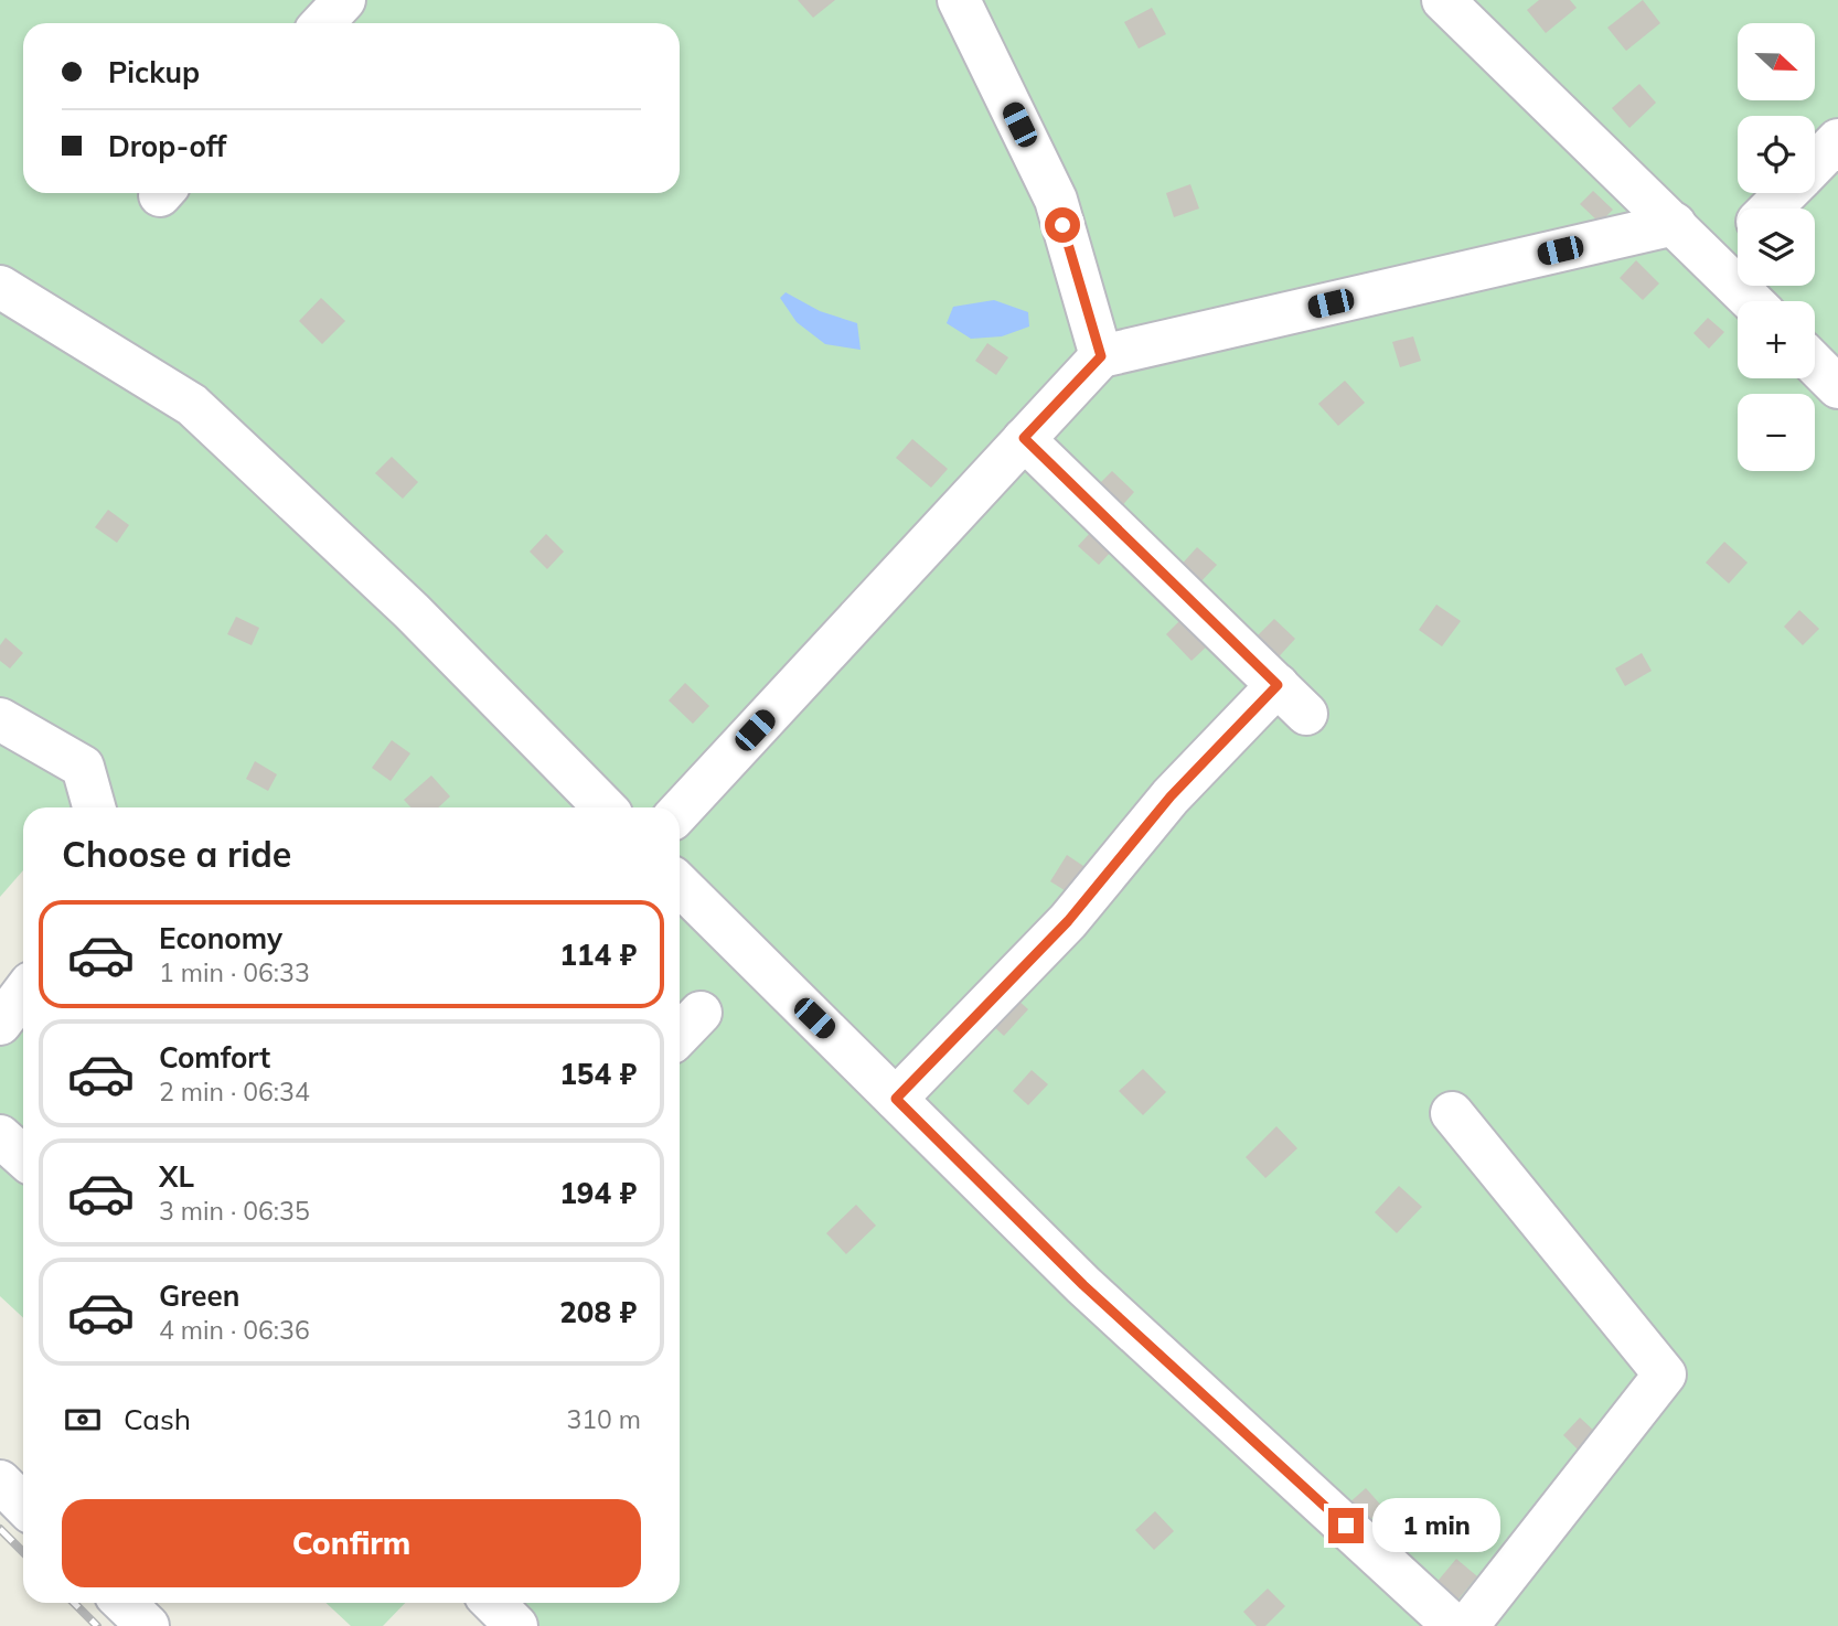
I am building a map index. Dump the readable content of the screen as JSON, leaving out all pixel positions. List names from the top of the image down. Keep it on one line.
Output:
{"north":"right","page":{"map_buttons":["+","−"],"banner":["Pickup","Drop-off"],"heading":"Choose a ride","list":[{"name":"Economy","note":"1 min · 06:33","value":"114 ₽"},{"name":"Comfort","note":"2 min · 06:34","value":"154 ₽"},{"name":"XL","note":"3 min · 06:35","value":"194 ₽"},{"name":"Green","note":"4 min · 06:36","value":"208 ₽"}],"pay":["Cash","310 m"],"buttons":"Confirm","bubble":"1 min"}}
